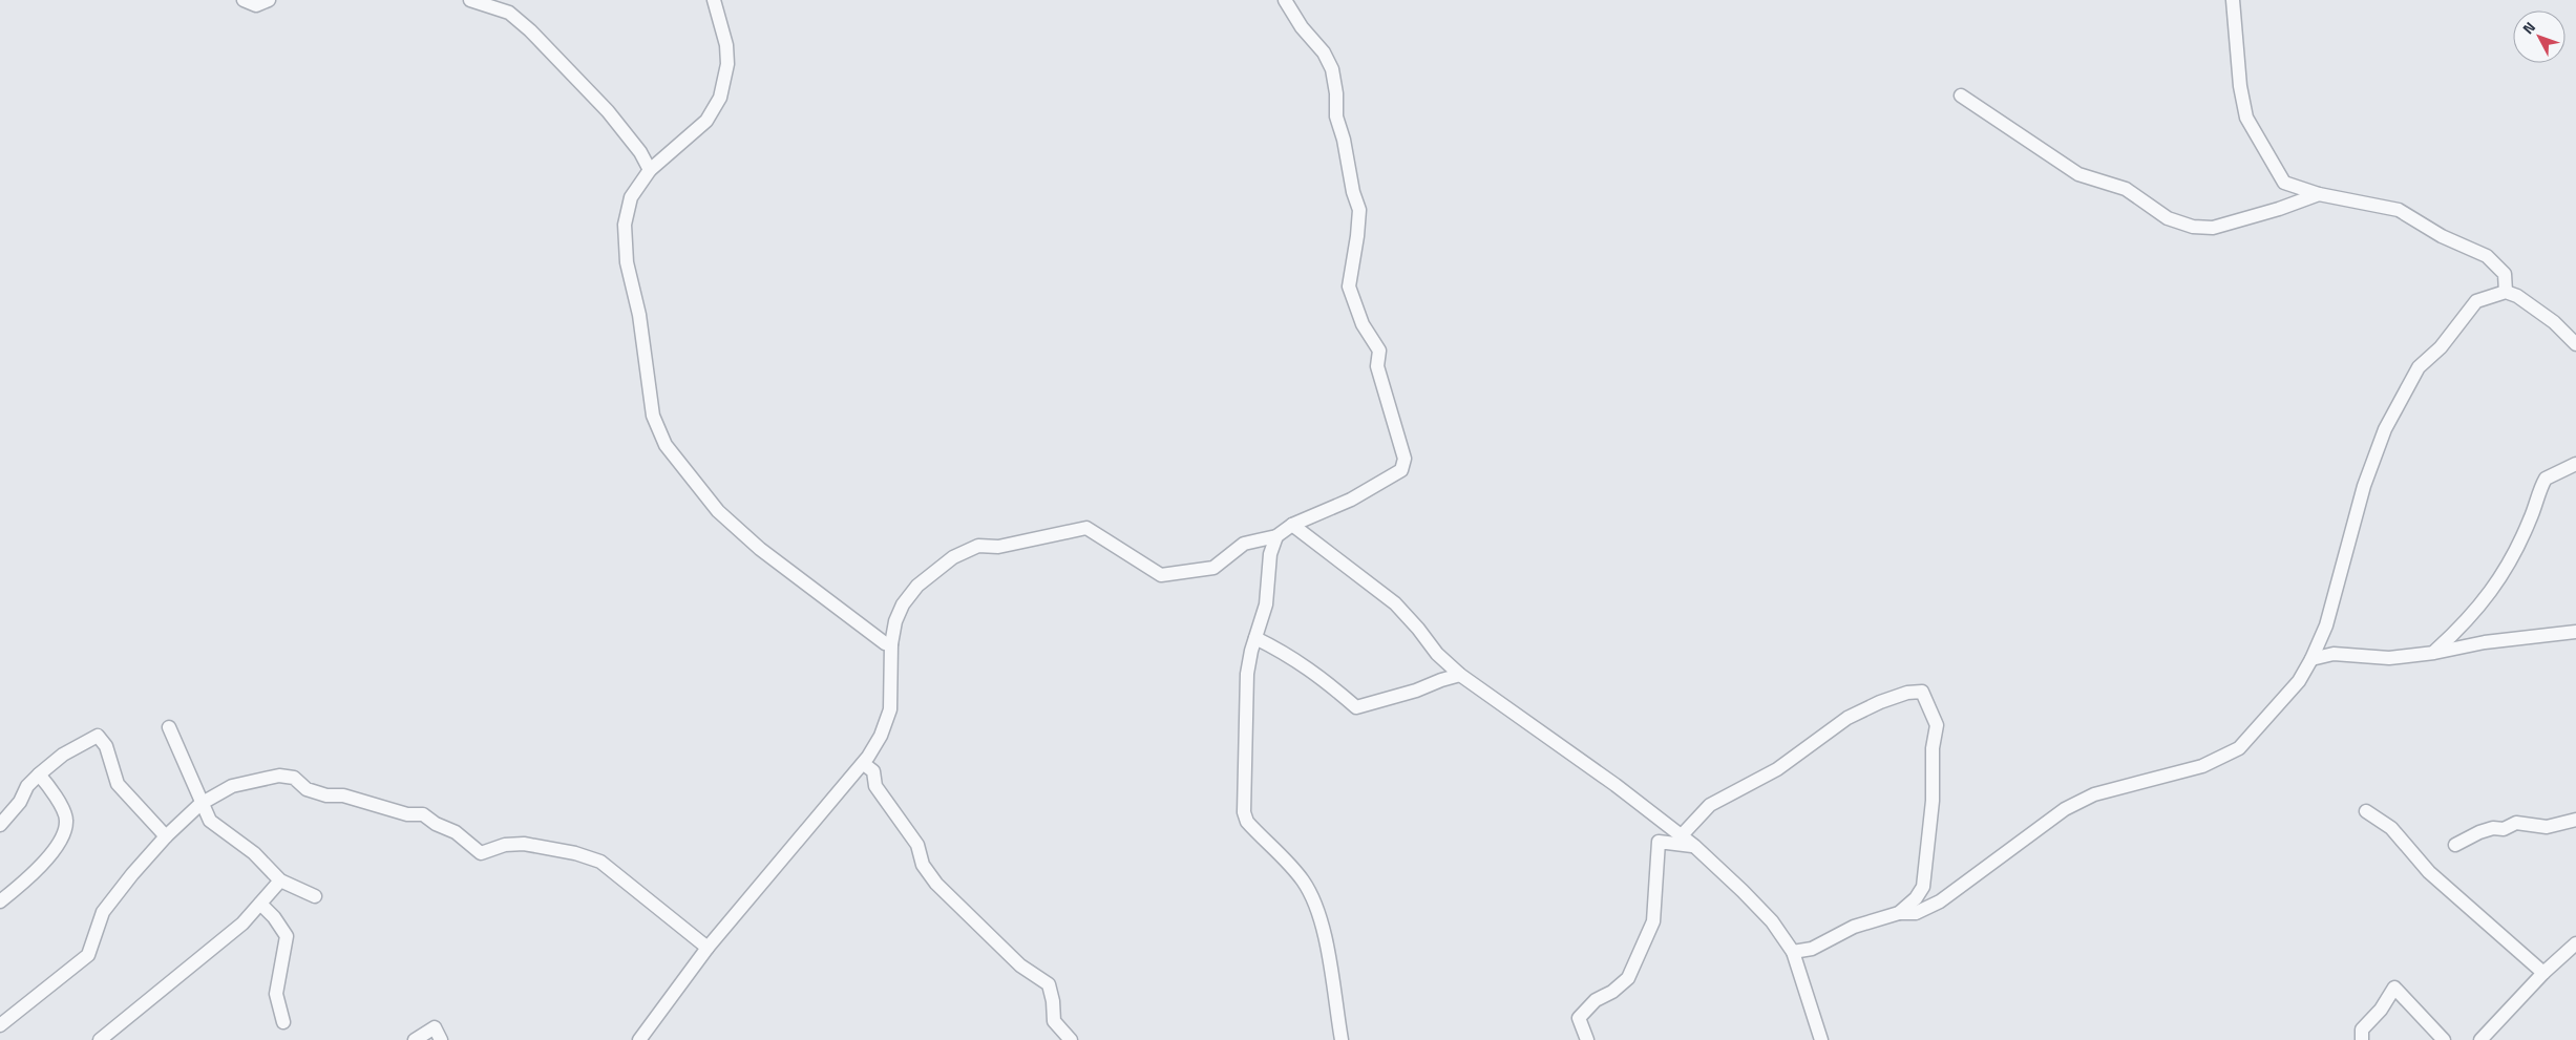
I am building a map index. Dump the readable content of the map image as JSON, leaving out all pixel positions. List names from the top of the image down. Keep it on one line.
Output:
{"north":"top left"}
